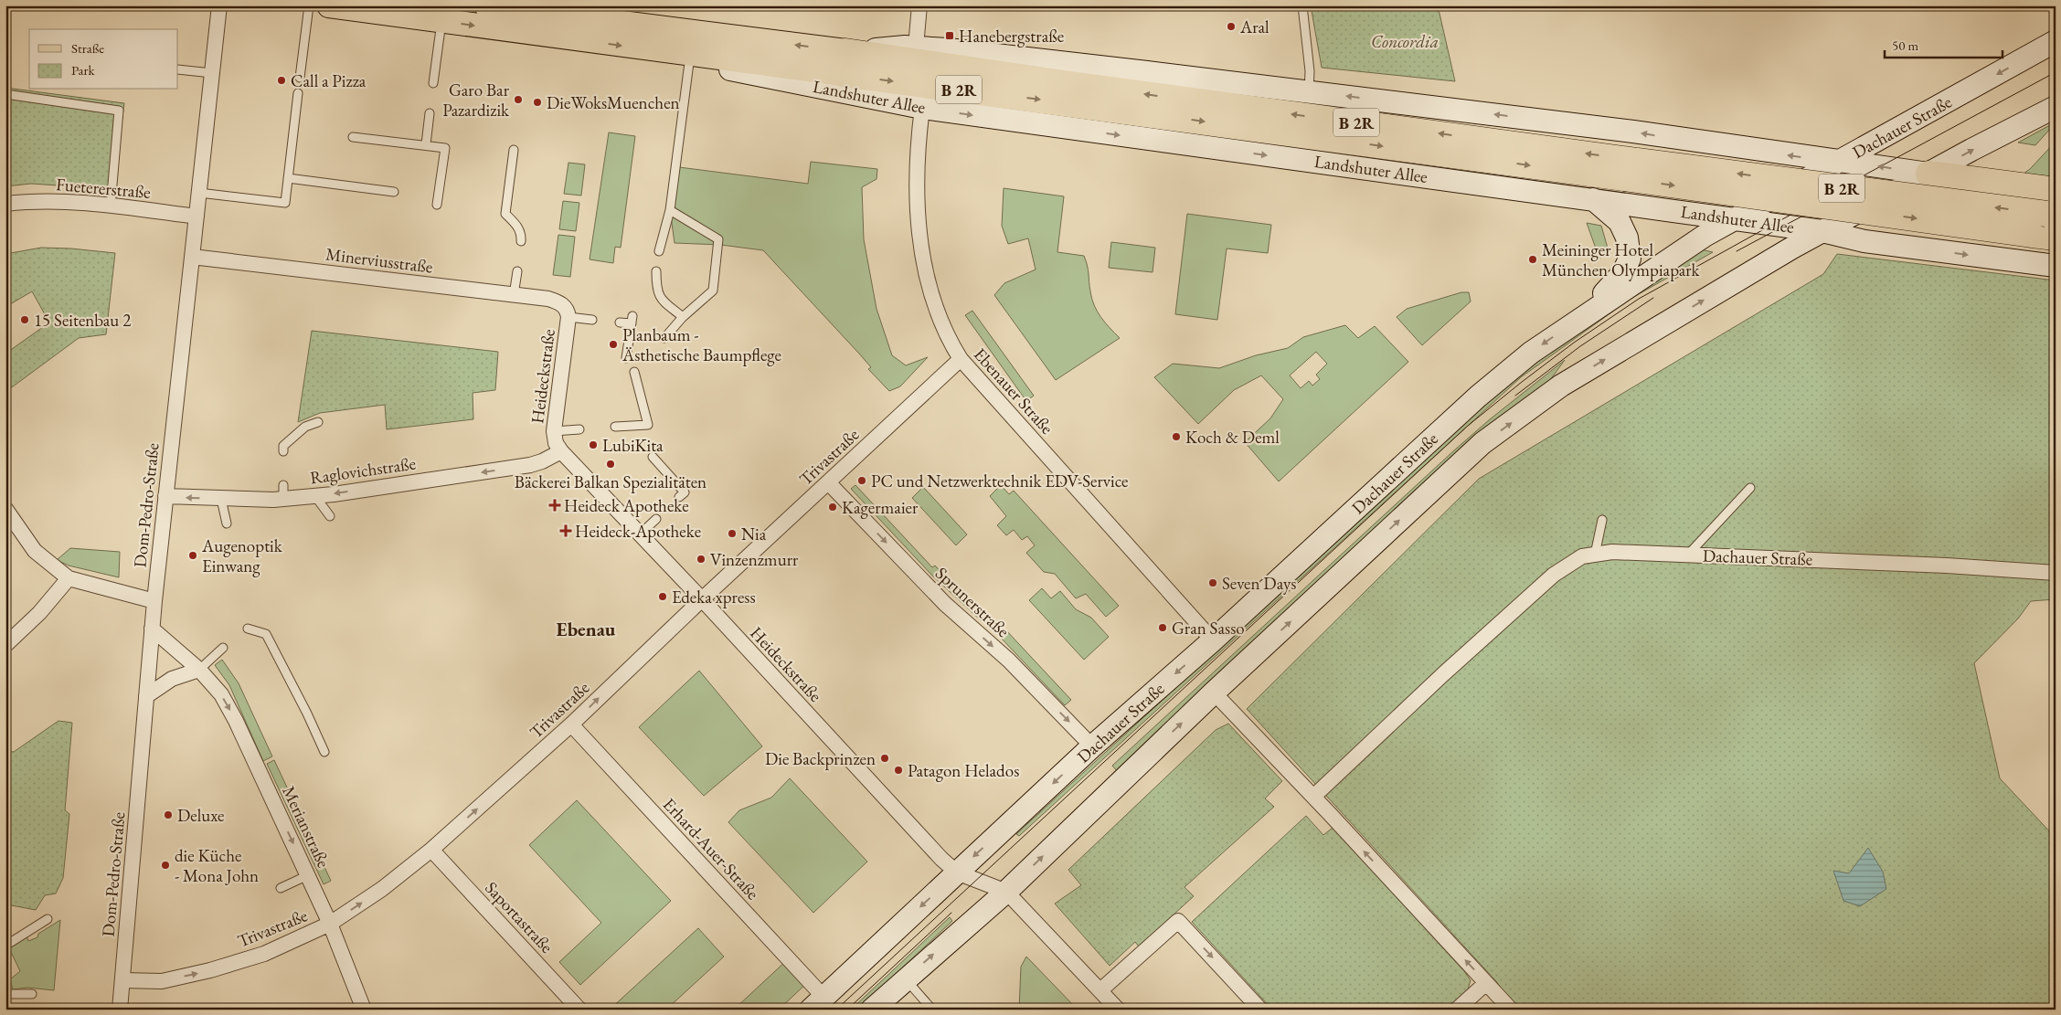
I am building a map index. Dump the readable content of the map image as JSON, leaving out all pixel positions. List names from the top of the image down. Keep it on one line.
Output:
{"streets":{"highway":["B 2R","Landshuter Allee"],"main road":["Dachauer Straße"],"street":["Fuetererstraße","Minerviusstraße","Heideckstraße","Ebenauer Straße","Trivastraße","Raglovichstraße","Dom-Pedro-Straße","Sprunerstraße","Merianstraße","Erhard-Auer-Straße","Saportastraße"]},"crossings":[["Landshuter Allee","Dachauer Straße"],["Landshuter Allee","Ebenauer Straße"],["Dachauer Straße","Heideckstraße"],["Dachauer Straße","Ebenauer Straße"],["Dachauer Straße","Sprunerstraße"],["Dachauer Straße","Erhard-Auer-Straße"],["Fuetererstraße","Dom-Pedro-Straße"],["Minerviusstraße","Heideckstraße"],["Minerviusstraße","Dom-Pedro-Straße"],["Heideckstraße","Trivastraße"],["Heideckstraße","Raglovichstraße"],["Ebenauer Straße","Trivastraße"],["Trivastraße","Dom-Pedro-Straße"],["Trivastraße","Sprunerstraße"],["Trivastraße","Merianstraße"],["Trivastraße","Erhard-Auer-Straße"],["Trivastraße","Saportastraße"],["Raglovichstraße","Dom-Pedro-Straße"],["Dom-Pedro-Straße","Merianstraße"]],"one_way":["Trivastraße","Raglovichstraße","Sprunerstraße","Merianstraße"],"districts":["Ebenau"],"parks":["Concordia"],"places":{"other":["Aral","Call a Pizza","Garo Bar Pazardizik","DieWoksMuenchen","Meininger Hotel München Olympiapark","15 Seitenbau 2","Planbaum - Ästhetische Baumpflege","Koch & Deml","LubiKita","Bäckerei Balkan Spezialitäten","PC und Netzwerktechnik EDV-Service","Kagermaier","Nia","Augenoptik Einwang","Vinzenzmurr","Seven Days","Edeka xpress","Gran Sasso","Die Backprinzen","Patagon Helados","Deluxe","die Küche - Mona John"],"transit":["Hanebergstraße"],"health":["Heideck Apotheke","Heideck-Apotheke"]},"legend":["Straße","Park"],"scale_bar":"50 m"}
